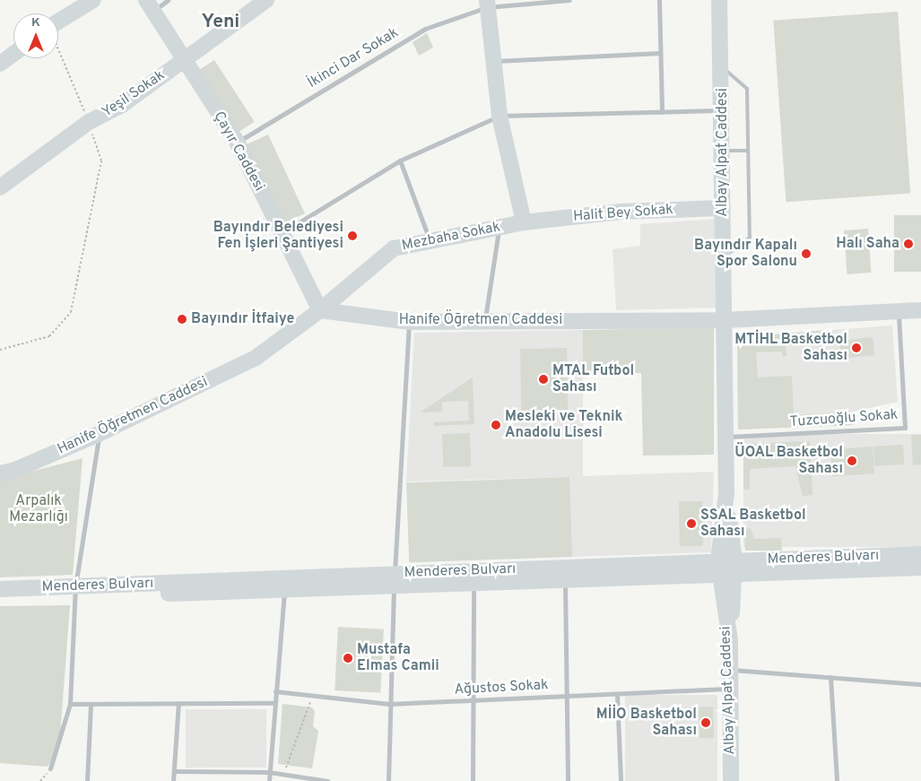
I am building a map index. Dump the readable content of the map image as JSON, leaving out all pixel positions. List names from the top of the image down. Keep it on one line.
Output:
{"streets":{"street":["İkinci Dar Sokak","Yeşil Sokak","Çayır Caddesi","Albay Alpat Caddesi","Halit Bey Sokak","Mezbaha Sokak","Hanife Öğretmen Caddesi","Tuzcuoğlu Sokak","Menderes Bulvarı","Ağustos Sokak"]},"crossings":[["İkinci Dar Sokak","Çayır Caddesi"],["Yeşil Sokak","Çayır Caddesi"],["Çayır Caddesi","Mezbaha Sokak"],["Çayır Caddesi","Hanife Öğretmen Caddesi"],["Albay Alpat Caddesi","Halit Bey Sokak"],["Albay Alpat Caddesi","Hanife Öğretmen Caddesi"],["Albay Alpat Caddesi","Tuzcuoğlu Sokak"],["Albay Alpat Caddesi","Menderes Bulvarı"],["Albay Alpat Caddesi","Ağustos Sokak"],["Halit Bey Sokak","Mezbaha Sokak"],["Mezbaha Sokak","Hanife Öğretmen Caddesi"],["Hanife Öğretmen Caddesi","Tuzcuoğlu Sokak"]],"districts":["Yeni"],"parks":["Arpalık Mezarlığı"],"places":["Bayındır Belediyesi Fen İşleri Şantiyesi","Halı Saha","Bayındır Kapalı Spor Salonu","Bayındır İtfaiye","MTİHL Basketbol Sahası","MTAL Futbol Sahası","Mesleki ve Teknik Anadolu Lisesi","ÜOAL Basketbol Sahası","SSAL Basketbol Sahası","Mustafa Elmas Camii","MİİO Basketbol Sahası"],"north":"top"}
